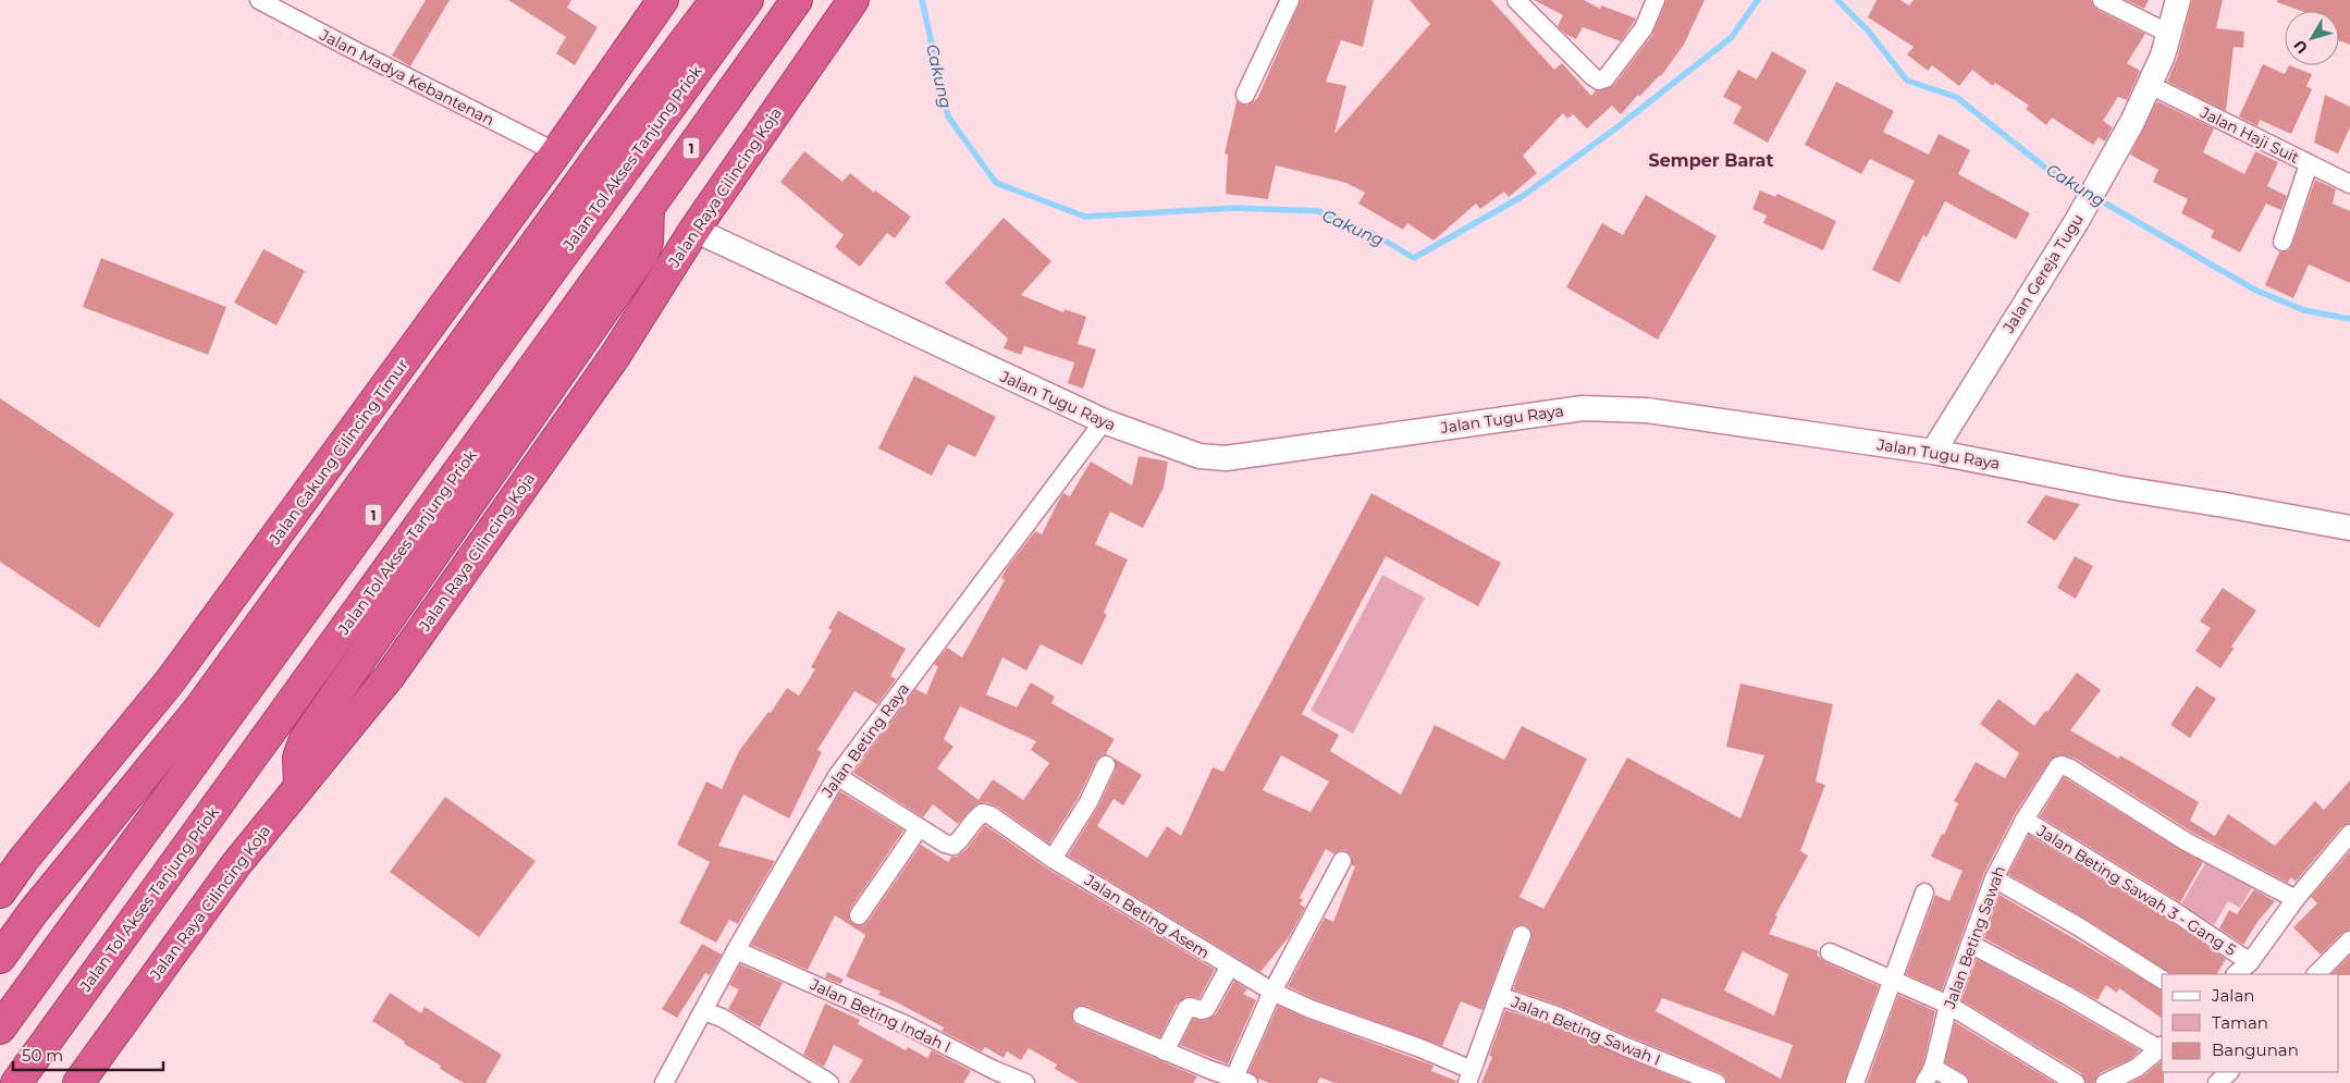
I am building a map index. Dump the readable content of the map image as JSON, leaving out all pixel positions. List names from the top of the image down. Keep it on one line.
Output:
{"streets":{"highway":["1","Jalan Tol Akses Tanjung Priok","Jalan Raya Cilincing Koja","Jalan Cakung Cilincing Timur"],"main road":["Jalan Gereja Tugu","Jalan Tugu Raya"],"street":["Jalan Madya Kebantenan","Jalan Haji Suit","Jalan Beting Raya","Jalan Beting Sawah 3 - Gang 5","Jalan Beting Asem","Jalan Beting Sawah","Jalan Beting Indah I","Jalan Beting Sawah I"]},"crossings":[["Jalan Madya Kebantenan","Jalan Cakung Cilincing Timur"],["Jalan Haji Suit","Jalan Gereja Tugu"],["Jalan Raya Cilincing Koja","Jalan Tugu Raya"],["Jalan Gereja Tugu","Jalan Tugu Raya"],["Jalan Tugu Raya","Jalan Beting Raya"],["Jalan Beting Raya","Jalan Beting Asem"],["Jalan Beting Raya","Jalan Beting Indah I"],["Jalan Beting Sawah 3 - Gang 5","Jalan Beting Sawah"],["Jalan Beting Asem","Jalan Beting Sawah I"]],"districts":["Semper Barat"],"water":["Cakung"],"legend":["Jalan","Taman","Bangunan"],"scale_bar":"50 m","north":"bottom left"}
